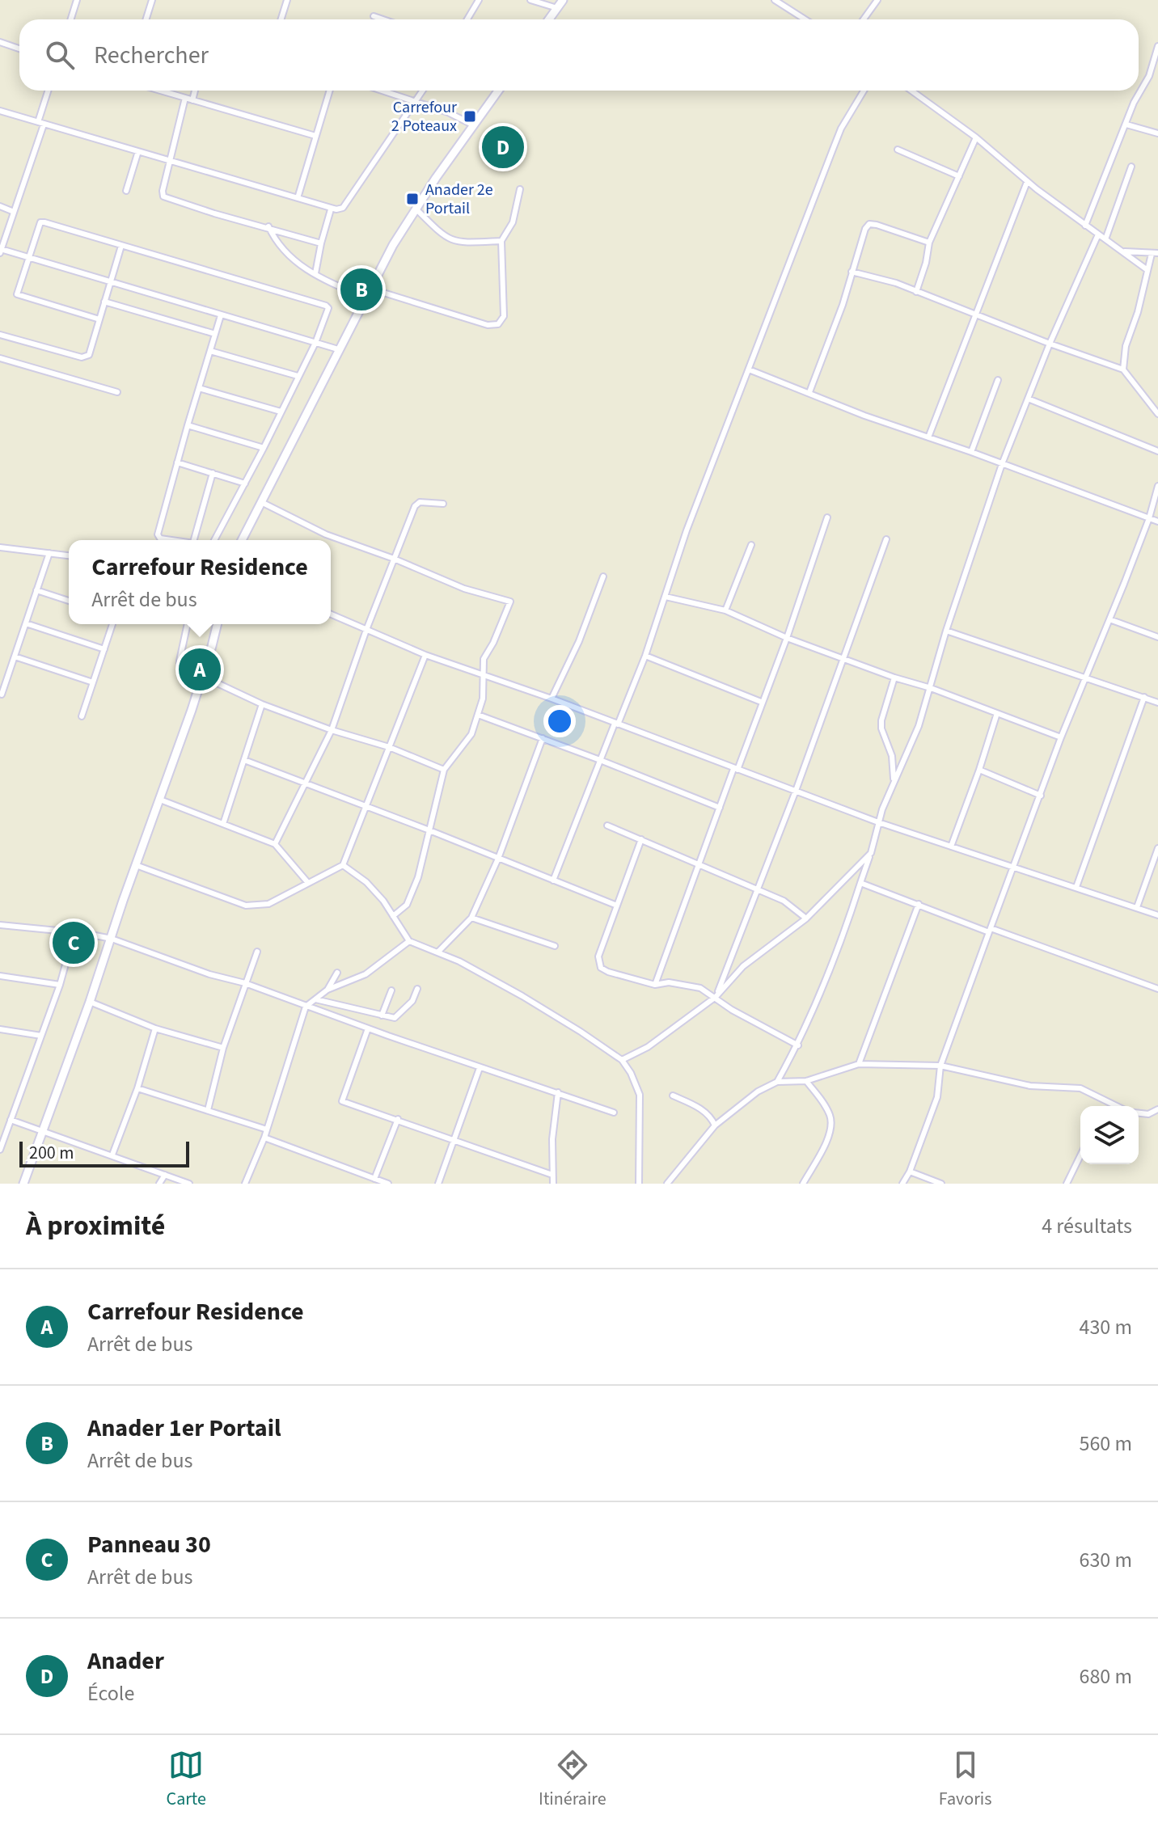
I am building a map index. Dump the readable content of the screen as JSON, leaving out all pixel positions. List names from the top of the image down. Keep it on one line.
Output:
{"places":{"transit":["Carrefour 2 Poteaux","Anader 2e Portail"]},"scale_bar":"200 m","page":{"search":"Rechercher","pins":["D","B","A","C"],"popup":["Carrefour Residence","Arrêt de bus"],"scale":"200 m","heading":["À proximité","4 résultats"],"list":[{"mark":"A","name":"Carrefour Residence","note":"Arrêt de bus","value":"430 m"},{"mark":"B","name":"Anader 1er Portail","note":"Arrêt de bus","value":"560 m"},{"mark":"C","name":"Panneau 30","note":"Arrêt de bus","value":"630 m"},{"mark":"D","name":"Anader","note":"École","value":"680 m"}],"nav":["Carte","Itinéraire","Favoris"]}}
